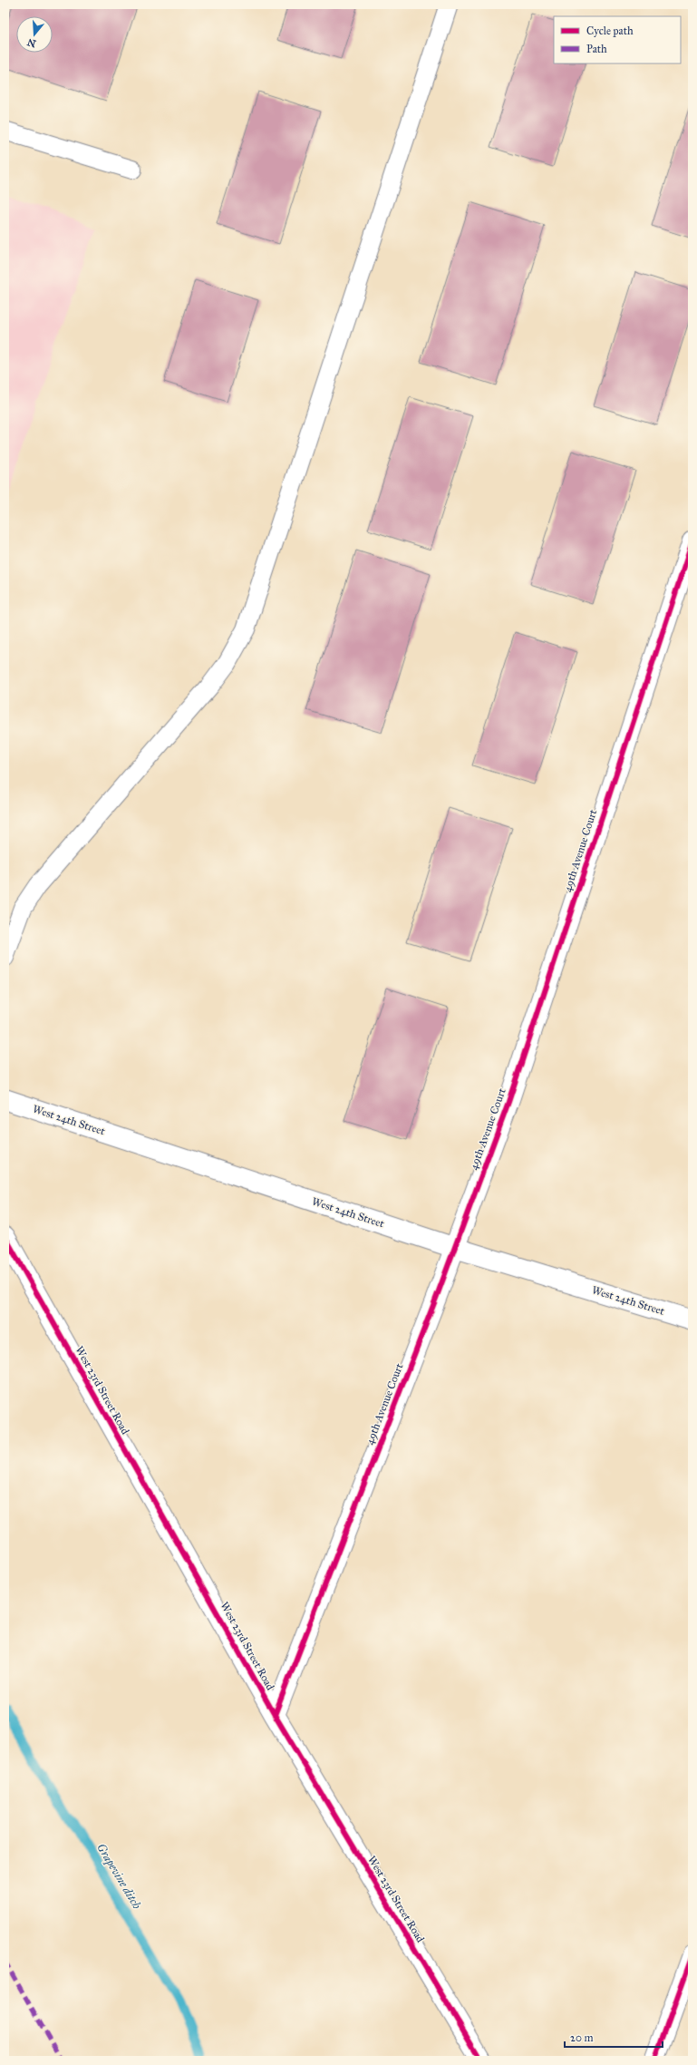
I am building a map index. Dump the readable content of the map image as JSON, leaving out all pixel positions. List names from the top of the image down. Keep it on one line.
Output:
{"streets":{"street":["49th Avenue Court","West 24th Street","West 23rd Street Road"]},"crossings":[["49th Avenue Court","West 24th Street"],["49th Avenue Court","West 23rd Street Road"]],"water":["Grapevine ditch"],"legend":["Cycle path","Path"],"scale_bar":"20 m","north":"bottom"}
